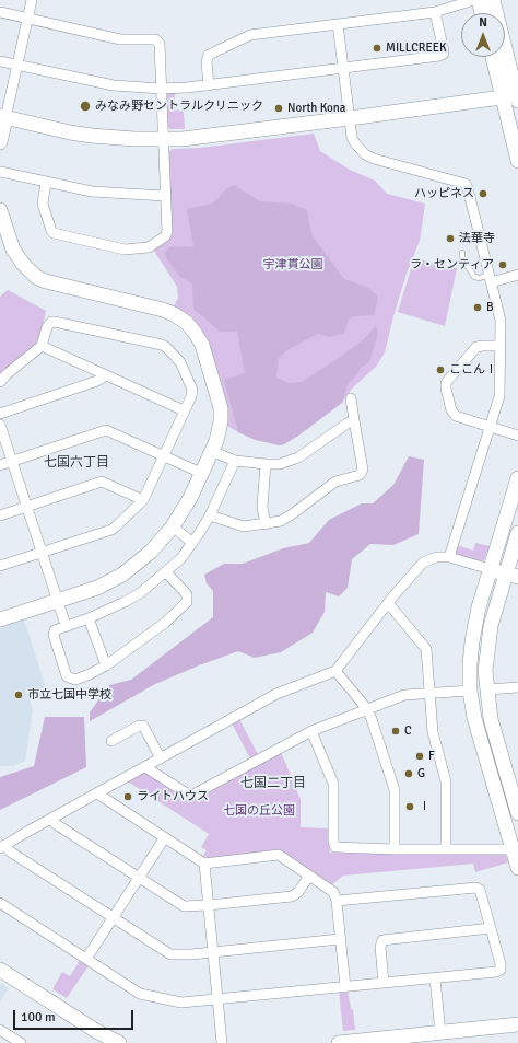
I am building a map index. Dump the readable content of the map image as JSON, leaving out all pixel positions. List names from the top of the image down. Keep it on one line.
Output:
{"districts":["七国六丁目","七国二丁目"],"parks":["宇津貫公園","七国の丘公園"],"places":["MILLCREEK","みなみ野セントラルクリニック","North Kona","ハッピネス","法華寺","ラ・センティア","B","ここんⅠ","市立七国中学校","C","F","G","ライトハウス","Ⅰ"],"scale_bar":"100 m","north":"top"}
